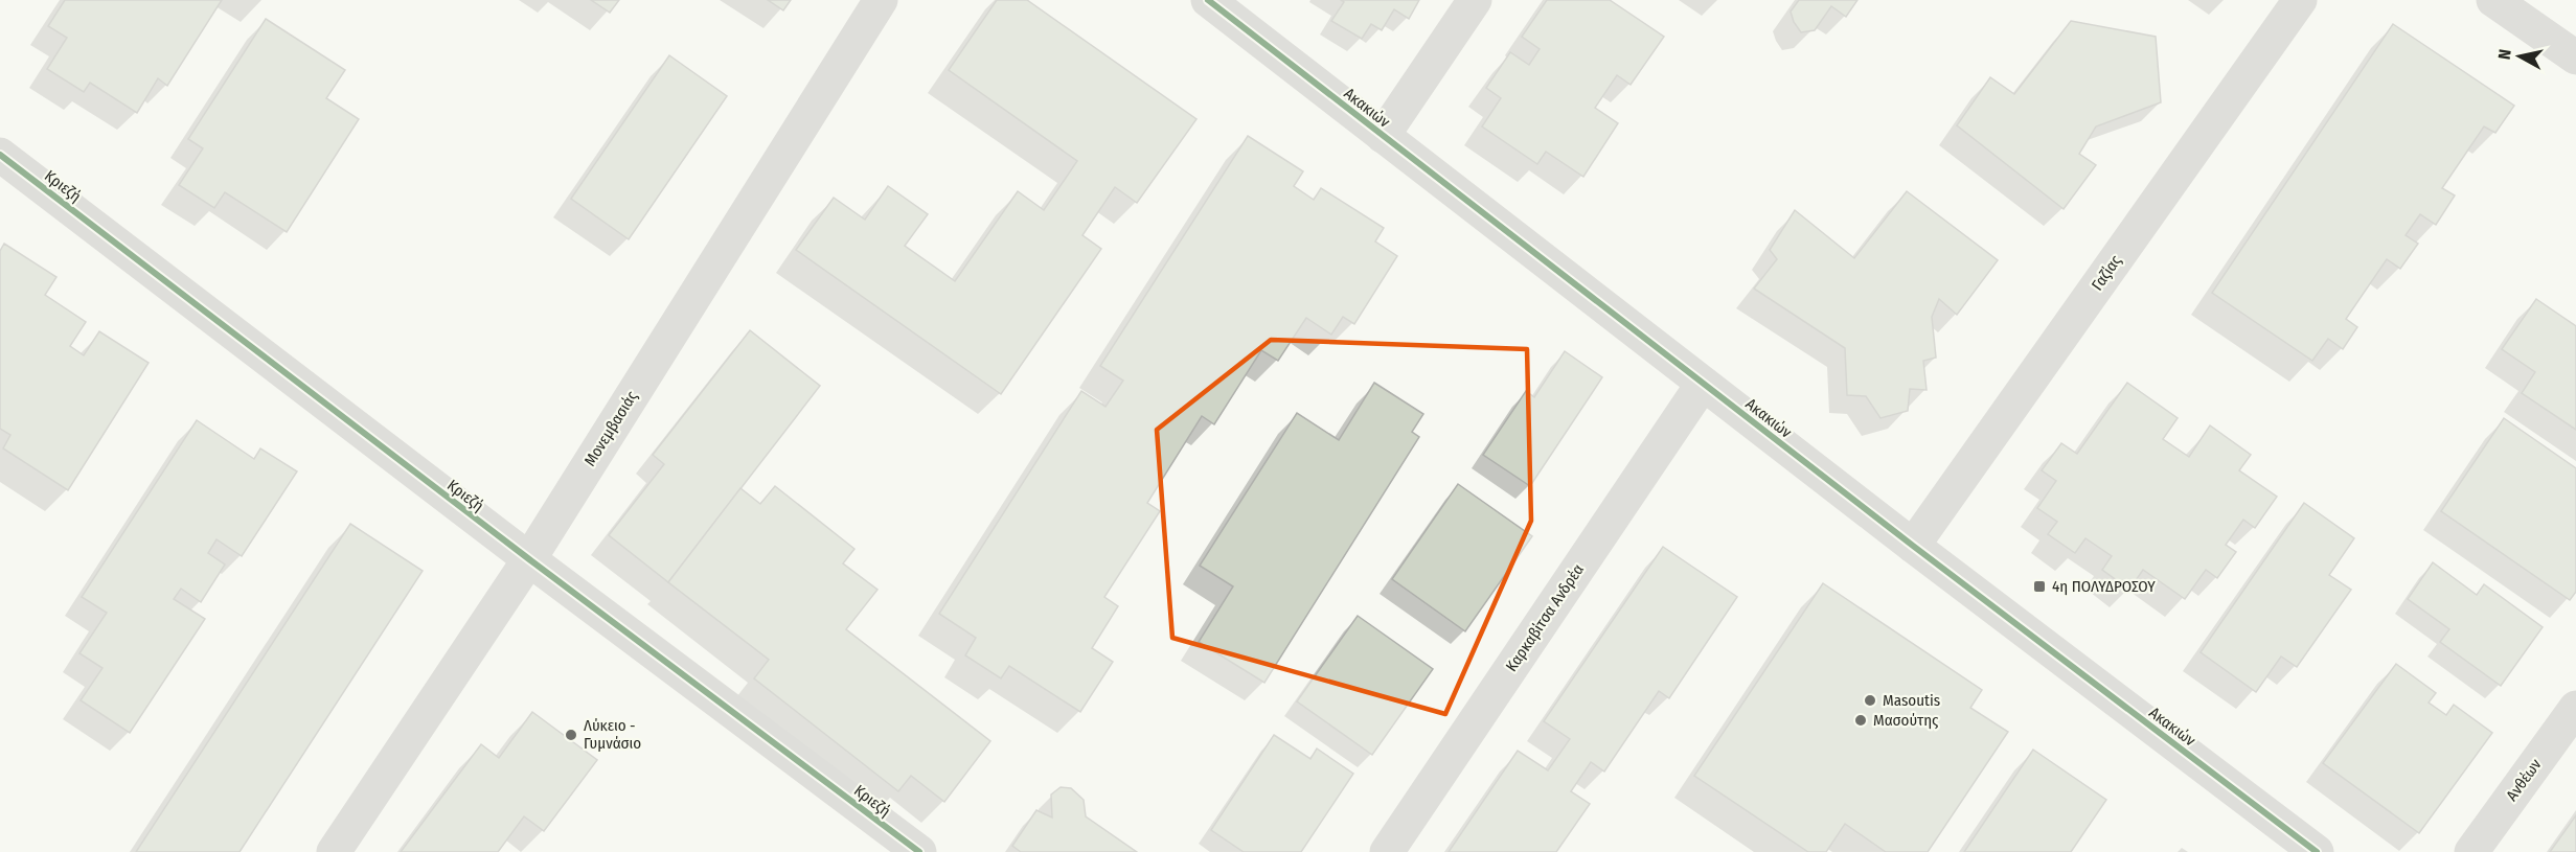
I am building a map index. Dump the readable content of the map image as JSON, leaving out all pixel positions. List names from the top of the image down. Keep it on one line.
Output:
{"streets":{"street":["Ακακιών","Κριεζή","Γαζίας","Μονεμβασιάς","Καρκαβίτσα Ανδρέα","Ανθέων"]},"crossings":[["Ακακιών","Γαζίας"],["Ακακιών","Καρκαβίτσα Ανδρέα"],["Κριεζή","Μονεμβασιάς"]],"places":{"transit":["4η ΠΟΛΥΔΡΟΣΟΥ"],"other":["Masoutis","Μασούτης","Λύκειο - Γυμνάσιο"]},"north":"left"}
